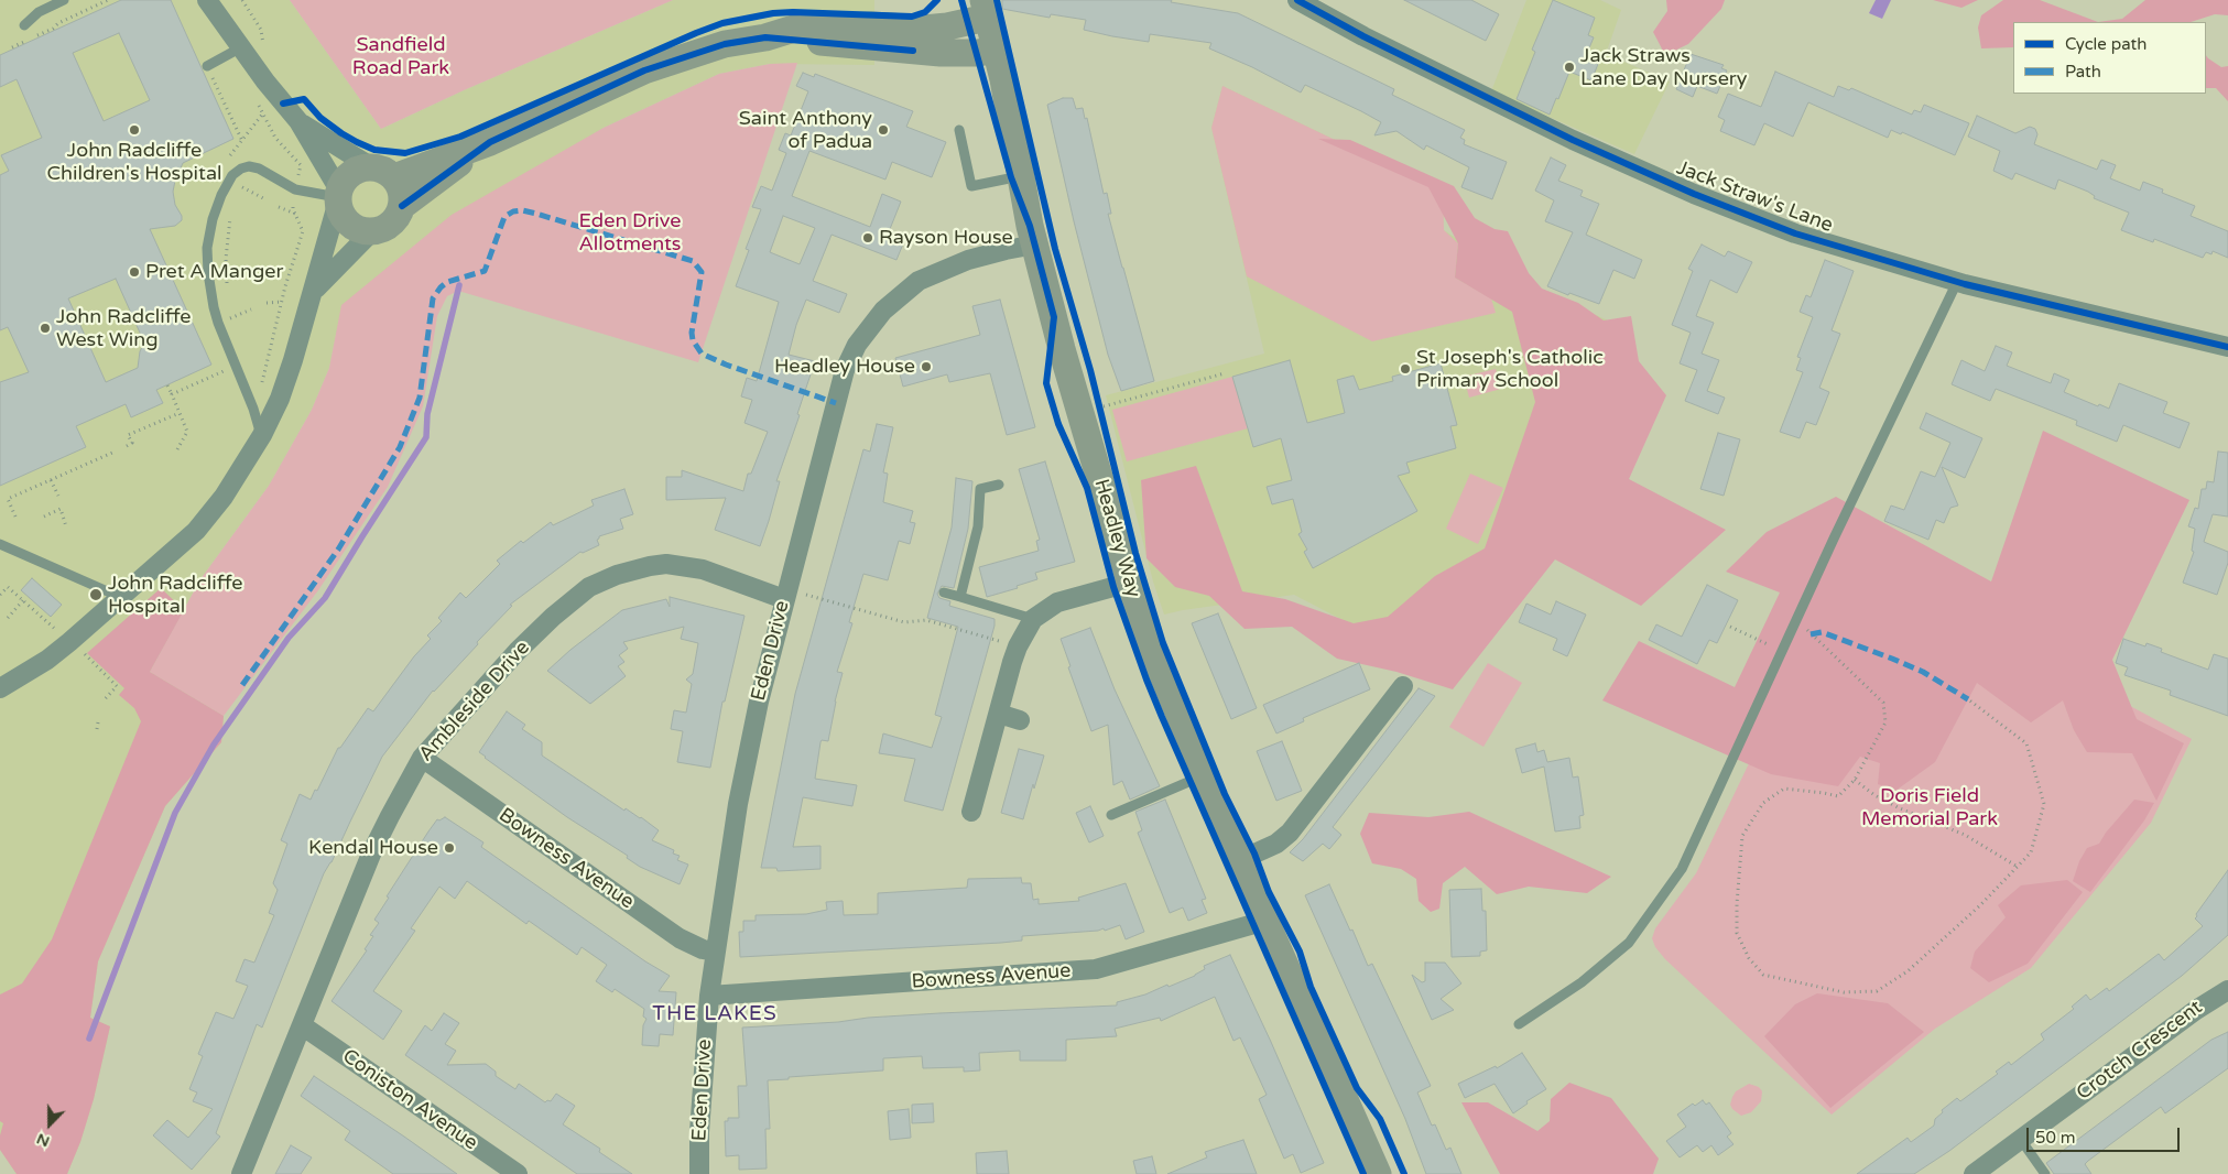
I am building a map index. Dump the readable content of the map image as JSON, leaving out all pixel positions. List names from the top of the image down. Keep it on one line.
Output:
{"streets":{"main road":["Headley Way"],"street":["Jack Straw's Lane","Eden Drive","Ambleside Drive","Bowness Avenue","Crotch Crescent","Coniston Avenue"]},"crossings":[["Headley Way","Eden Drive"],["Headley Way","Bowness Avenue"],["Eden Drive","Ambleside Drive"],["Eden Drive","Bowness Avenue"],["Ambleside Drive","Bowness Avenue"],["Ambleside Drive","Coniston Avenue"]],"districts":["THE LAKES"],"parks":["Sandfield Road Park","Eden Drive Allotments","Doris Field Memorial Park"],"places":["Jack Straws Lane Day Nursery","John Radcliffe Children's Hospital","Saint Anthony of Padua","Rayson House","Pret A Manger","John Radcliffe West Wing","Headley House","St Joseph's Catholic Primary School","John Radcliffe Hospital","Kendal House"],"legend":["Cycle path","Path"],"scale_bar":"50 m","north":"bottom"}
